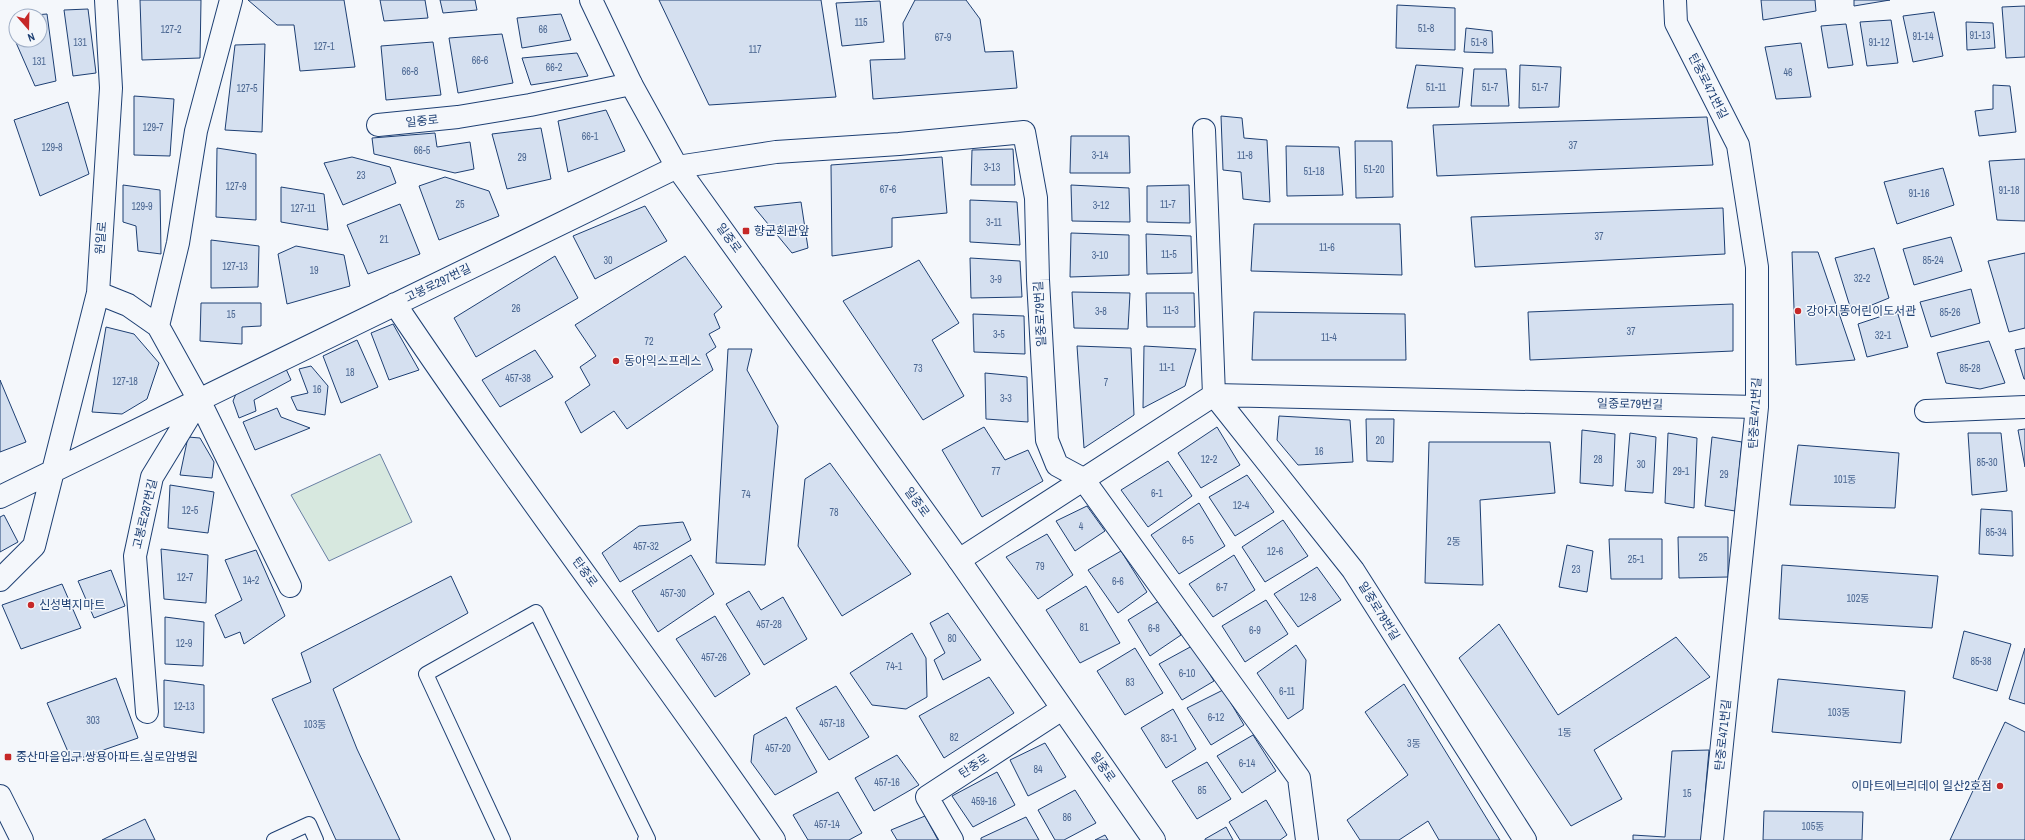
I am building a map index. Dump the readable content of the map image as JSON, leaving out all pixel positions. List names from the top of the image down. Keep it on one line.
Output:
{"streets":{"street":["탄중로471번길","일중로","원일로","고봉로297번길","일중로79번길","탄중로"]},"crossings":[["탄중로471번길","일중로79번길"],["일중로","고봉로297번길"],["일중로","일중로79번길"],["일중로","탄중로"],["원일로","고봉로297번길"],["고봉로297번길","일중로79번길"],["고봉로297번길","탄중로"]],"places":{"transit":["향군회관앞","중산마을입구.쌍용아파트.실로암병원"],"other":["강아지똥어린이도서관","동아익스프레스","신성벽지마트","이마트에브리데이 일산2호점"]},"house_numbers":["115","51-8","127-2","66","91-13","91-14","67-9","131","51-8","91-12","127-1","117","66-6","131","66-2","66-8","46","51-11","51-7","51-7","127-5","129-7","66-1","37","129-8","66-5","3-14","11-8","29","3-13","51-20","51-18","23","127-9","67-6","91-18","91-16","25","11-7","3-12","129-9","127-11","3-11","37","21","11-6","11-5","3-10","30","85-24","127-13","19","32-2","3-9","26","11-3","3-8","85-26","15","37","3-5","32-1","11-4","72","11-1","73","85-28","18","457-38","127-18","7","16","3-3","20","16","12-2","28","85-30","30","77","29-1","29","101동","6-1","74","12-4","12-5","78","4","85-34","6-5","2동","457-32","12-6","25","25-1","79","23","12-7","14-2","6-6","6-7","457-30","12-8","102동","457-28","81","6-8","6-9","80","12-9","457-26","85-38","74-1","6-10","83","6-11","12-13","103동","6-12","303","457-18","103동","1동","82","83-1","3동","457-20","6-14","84","457-16","85","15","459-16","86","457-14","105동"],"north":"bottom"}
